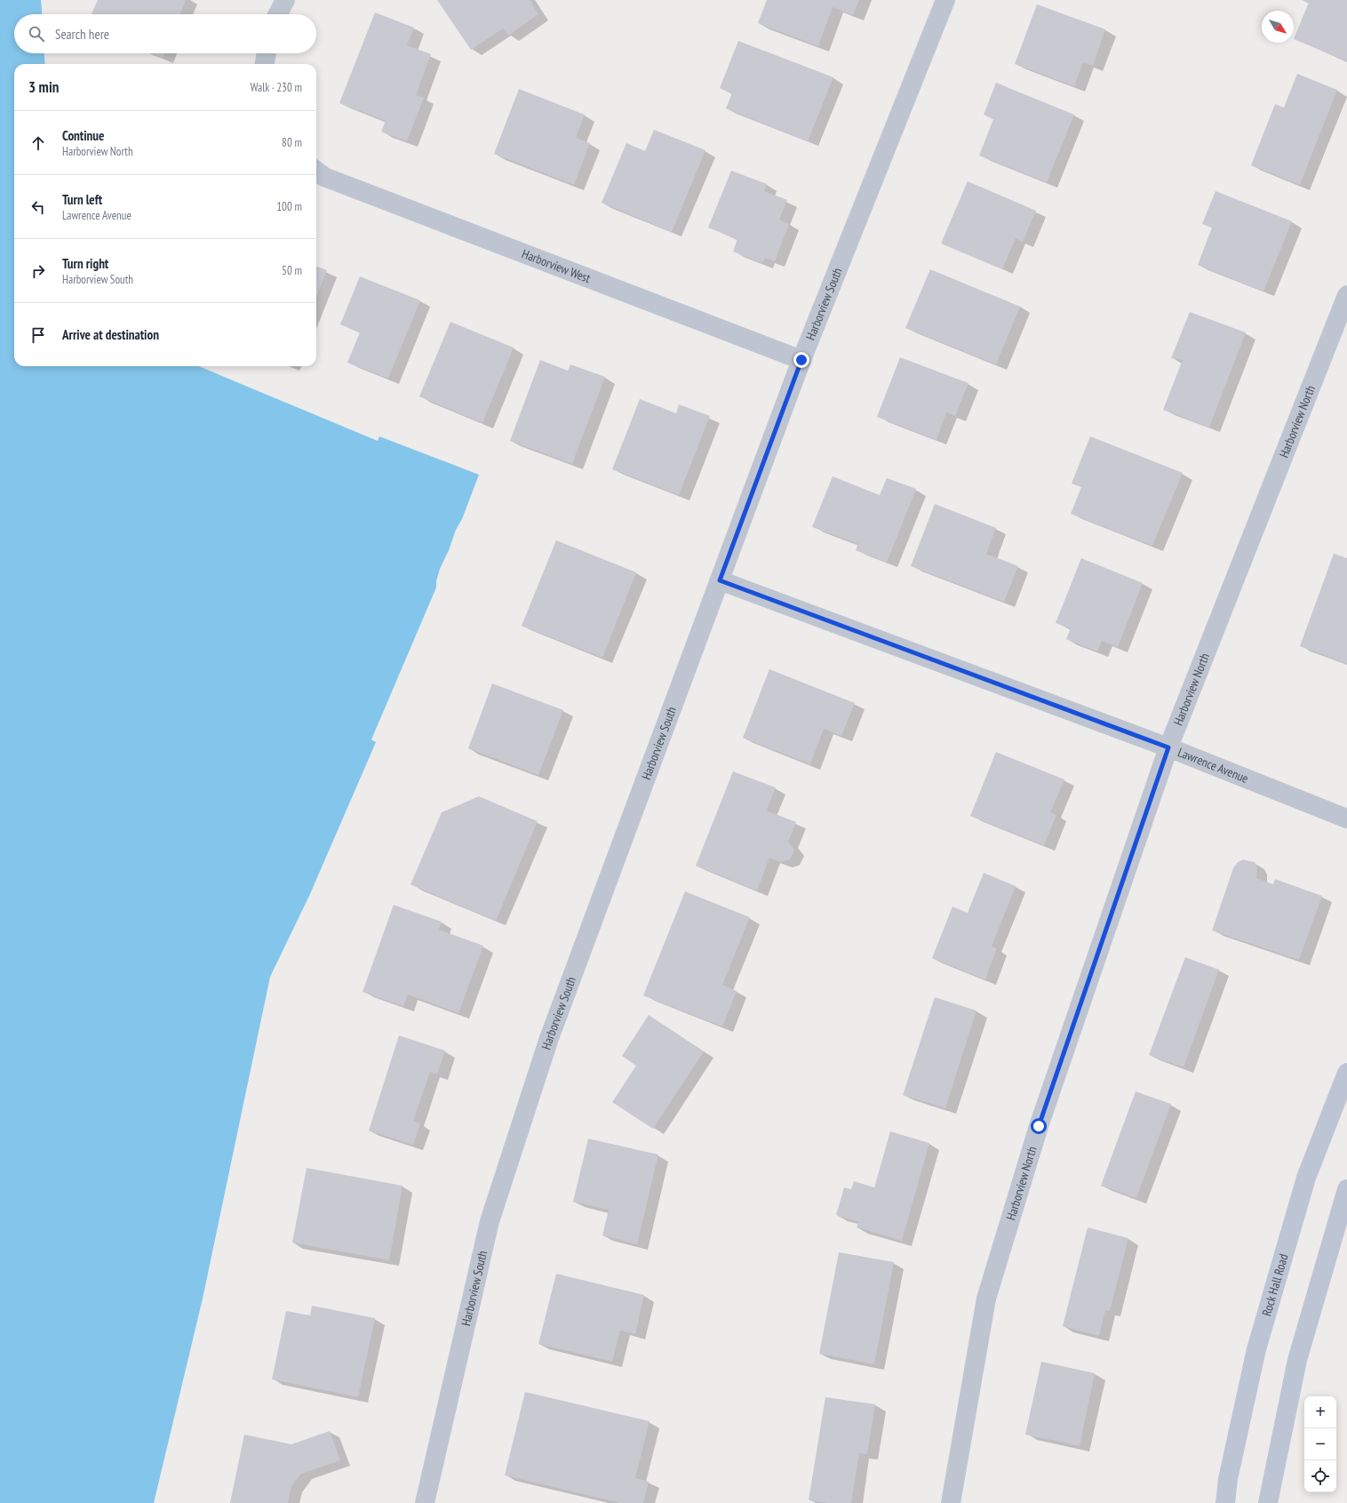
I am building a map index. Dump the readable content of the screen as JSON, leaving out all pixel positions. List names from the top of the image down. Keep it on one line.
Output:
{"streets":{"main road":["Rock Hall Road"],"street":["Harborview West","Harborview South","Harborview North","Lawrence Avenue"]},"crossings":[["Harborview West","Harborview South"],["Harborview South","Lawrence Avenue"],["Harborview North","Lawrence Avenue"]],"north":"bottom right","page":{"search":"Search here","heading":["3 min","Walk · 230 m"],"list":[["Continue","Harborview North","80 m"],["Turn left","Lawrence Avenue","100 m"],["Turn right","Harborview South","50 m"],"Arrive at destination"],"map_buttons":["+","−"]}}
